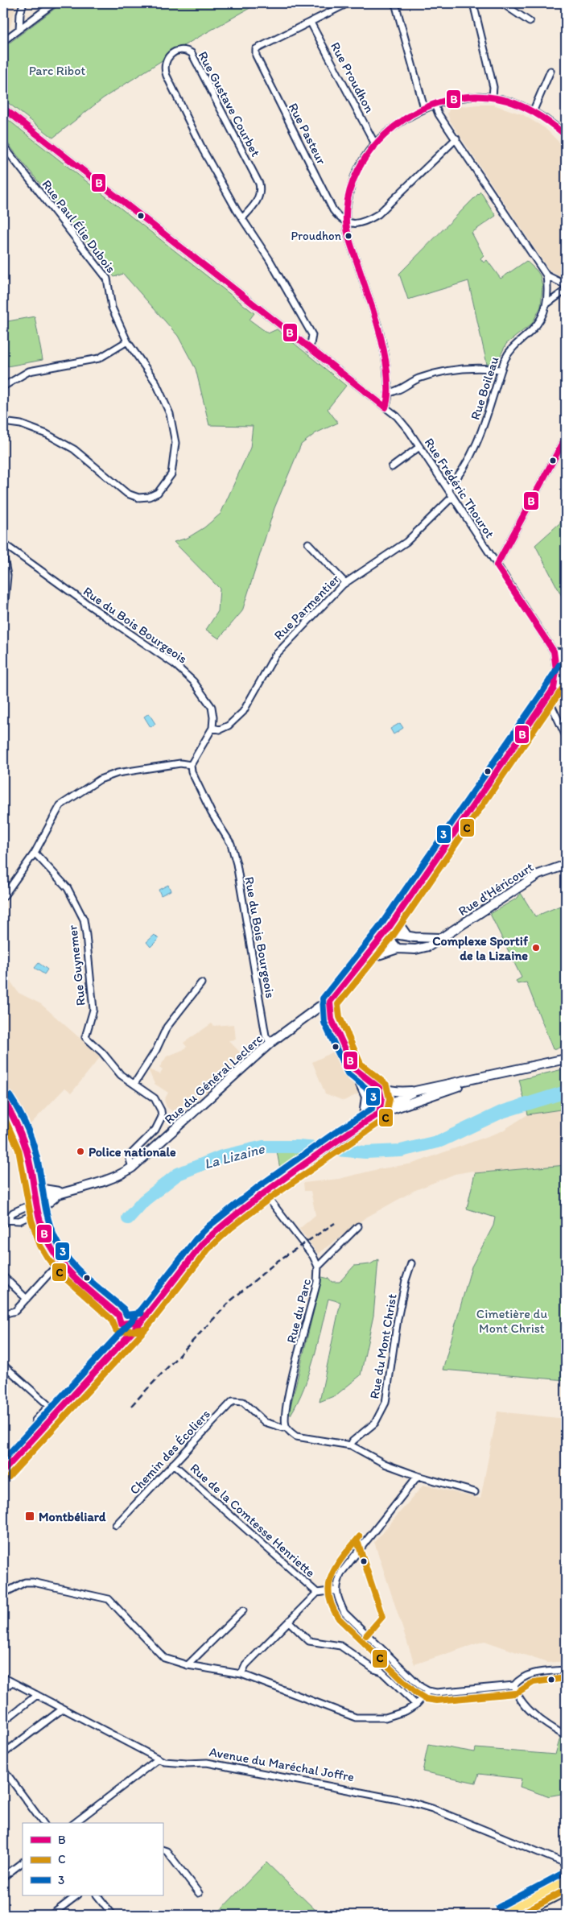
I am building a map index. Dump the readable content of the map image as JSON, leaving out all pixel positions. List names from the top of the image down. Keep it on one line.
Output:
{"streets":{"street":["Rue Proudhon","Rue Gustave Courbet","Rue Pasteur","Rue Paul Élie Dubois","Rue Boileau","Rue Frédéric Thourot","Rue Parmentier","Rue du Bois Bourgeois","Rue d'Héricourt","Rue Guynemer","Rue du Général Leclerc","Rue du Parc","Rue du Mont Christ","Chemin des Écoliers","Rue de la Comtesse Henriette","Avenue du Maréchal Joffre"]},"crossings":[["Rue Proudhon","Rue Pasteur"],["Rue Gustave Courbet","Rue Frédéric Thourot"],["Rue Boileau","Rue Frédéric Thourot"],["Rue Frédéric Thourot","Rue Parmentier"],["Rue Frédéric Thourot","Rue du Général Leclerc"],["Rue Parmentier","Rue du Bois Bourgeois"],["Rue du Bois Bourgeois","Rue du Général Leclerc"],["Rue d'Héricourt","Rue du Général Leclerc"],["Rue Guynemer","Rue du Général Leclerc"],["Rue du Parc","Chemin des Écoliers"],["Chemin des Écoliers","Rue de la Comtesse Henriette"]],"water":["La Lizaine"],"parks":["Parc Ribot","Cimetière du Mont Christ"],"places":{"other":["Proudhon","Complexe Sportif de la Lizaine","Police nationale"],"transit":["Montbéliard"]},"lines":["transit line B","transit line 3","transit line C"],"legend":["B","C","3"]}
